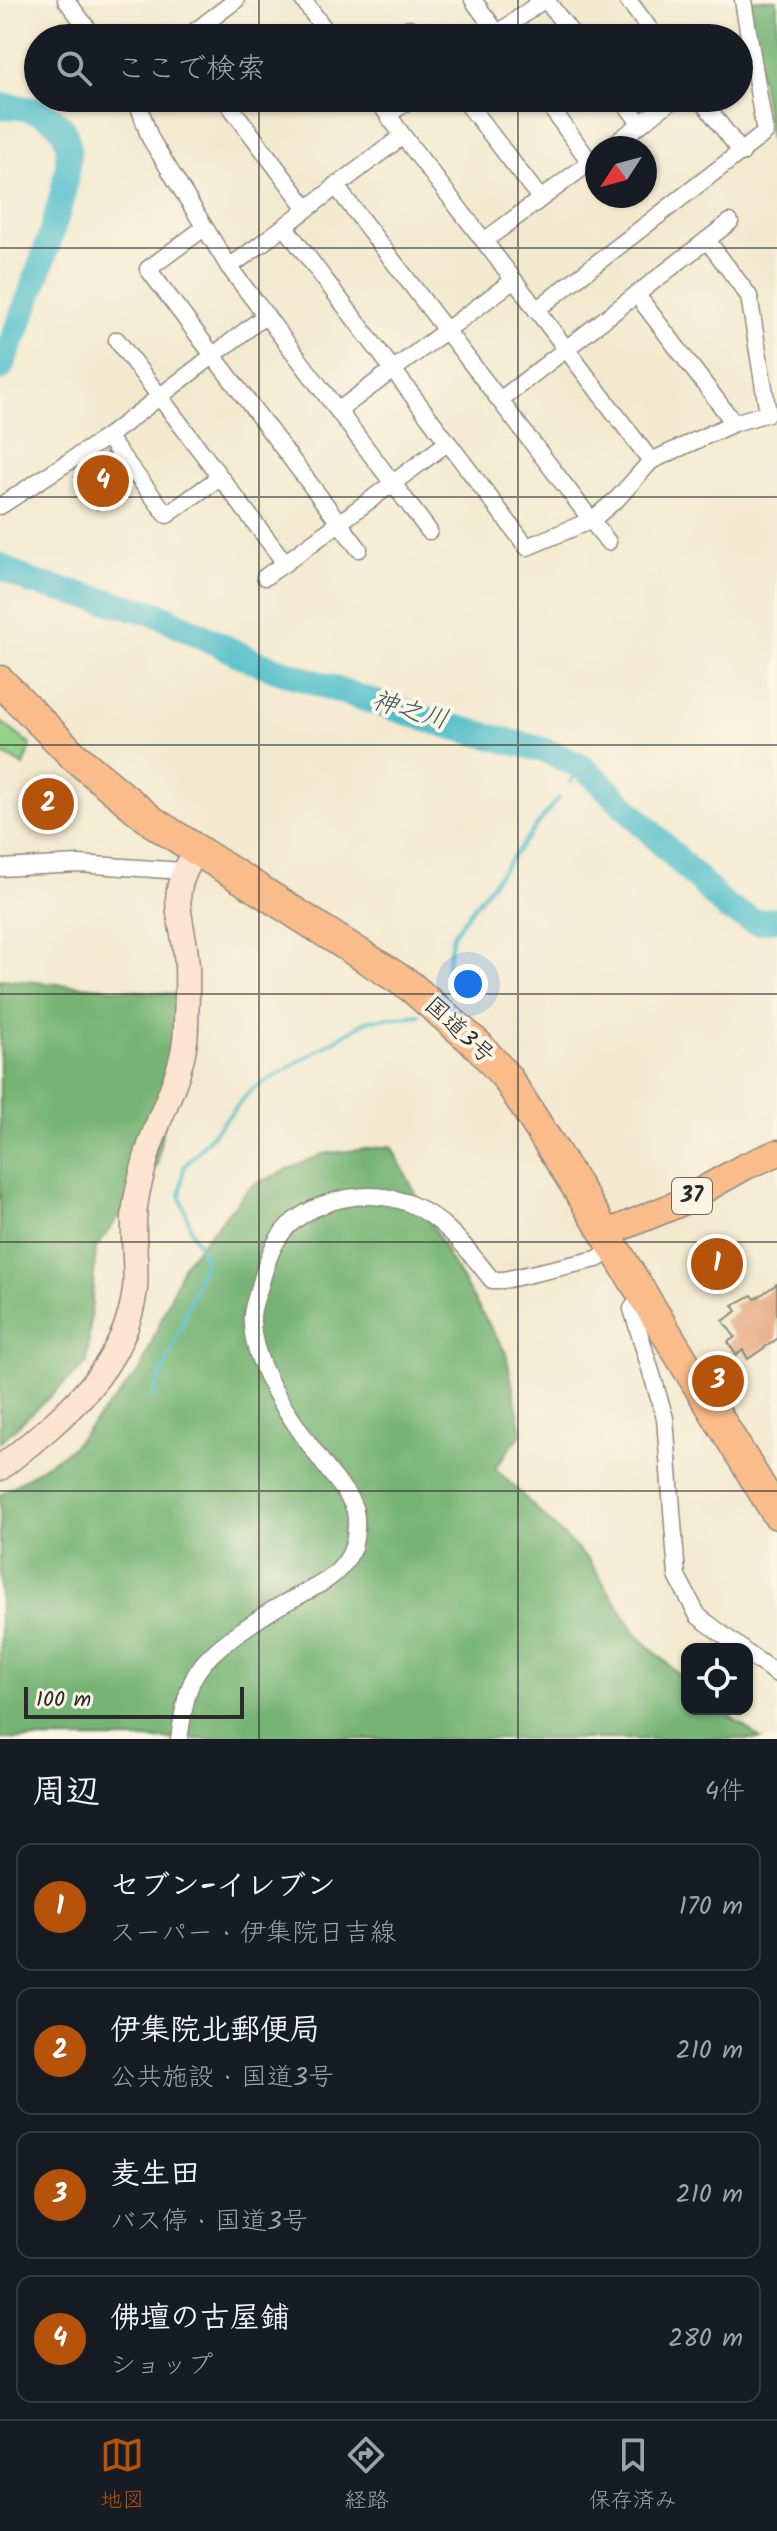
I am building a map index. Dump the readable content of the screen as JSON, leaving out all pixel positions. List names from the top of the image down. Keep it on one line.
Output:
{"streets":{"highway":["国道3号"],"main road":["37"]},"crossings":[["国道3号","37"]],"water":["神之川"],"scale_bar":"100 m","north":"bottom left","page":{"search":"ここで検索","pins":["4","2","1","3"],"scale":"100 m","heading":["周辺","4件"],"list":[{"mark":"1","name":"セブン-イレブン","note":"スーパー · 伊集院日吉線","value":"170 m"},{"mark":"2","name":"伊集院北郵便局","note":"公共施設 · 国道3号","value":"210 m"},{"mark":"3","name":"麦生田","note":"バス停 · 国道3号","value":"210 m"},{"mark":"4","name":"佛壇の古屋鋪","note":"ショップ","value":"280 m"}],"nav":["地図","経路","保存済み"]}}
